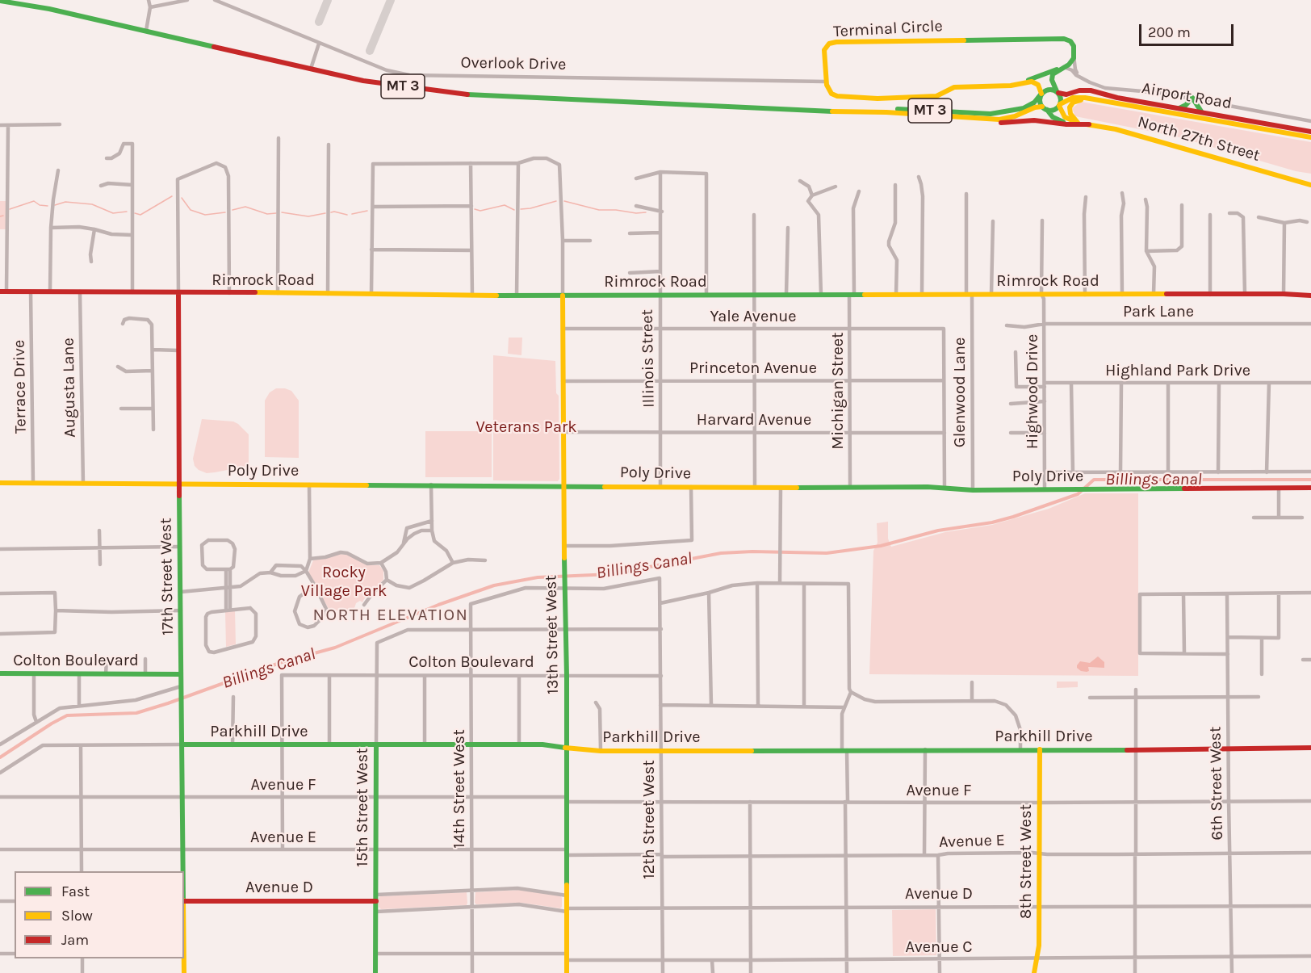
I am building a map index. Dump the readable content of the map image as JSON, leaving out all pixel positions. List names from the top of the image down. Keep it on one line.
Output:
{"streets":{"main road":["Terminal Circle","MT 3","Airport Road","North 27th Street","Rimrock Road","Poly Drive","17th Street West","13th Street West","Colton Boulevard","Parkhill Drive","15th Street West","8th Street West","Avenue D"],"street":["Overlook Drive","Park Lane","Yale Avenue","Illinois Street","Princeton Avenue","Highland Park Drive","Terrace Drive","Augusta Lane","Michigan Street","Highwood Drive","Glenwood Lane","Harvard Avenue","6th Street West","Avenue F","14th Street West","12th Street West","Avenue E","Avenue C"]},"crossings":[["Terminal Circle","Overlook Drive"],["MT 3","Airport Road"],["MT 3","North 27th Street"],["Airport Road","North 27th Street"],["Rimrock Road","Illinois Street"],["Rimrock Road","Terrace Drive"],["Rimrock Road","Augusta Lane"],["Rimrock Road","Michigan Street"],["Rimrock Road","Highwood Drive"],["Rimrock Road","Glenwood Lane"],["Rimrock Road","17th Street West"],["Rimrock Road","13th Street West"],["Park Lane","Highwood Drive"],["Yale Avenue","Illinois Street"],["Yale Avenue","Princeton Avenue"],["Yale Avenue","Michigan Street"],["Yale Avenue","13th Street West"],["Illinois Street","Princeton Avenue"],["Illinois Street","Harvard Avenue"],["Illinois Street","Poly Drive"],["Princeton Avenue","Michigan Street"],["Princeton Avenue","13th Street West"],["Highland Park Drive","Highwood Drive"],["Terrace Drive","Poly Drive"],["Augusta Lane","Poly Drive"],["Michigan Street","Harvard Avenue"],["Michigan Street","Poly Drive"],["Highwood Drive","Poly Drive"],["Glenwood Lane","Poly Drive"],["Harvard Avenue","13th Street West"],["Poly Drive","17th Street West"],["Poly Drive","13th Street West"],["17th Street West","Colton Boulevard"],["17th Street West","Parkhill Drive"],["17th Street West","Avenue F"],["17th Street West","Avenue E"],["13th Street West","Colton Boulevard"],["13th Street West","Parkhill Drive"],["13th Street West","Avenue F"],["13th Street West","14th Street West"],["13th Street West","12th Street West"],["13th Street West","Avenue E"],["13th Street West","Avenue D"],["13th Street West","Avenue C"],["Colton Boulevard","Parkhill Drive"],["Colton Boulevard","14th Street West"],["Colton Boulevard","15th Street West"],["Colton Boulevard","12th Street West"],["Parkhill Drive","6th Street West"],["Parkhill Drive","14th Street West"],["Parkhill Drive","15th Street West"],["Parkhill Drive","12th Street West"],["Parkhill Drive","8th Street West"],["6th Street West","Avenue F"],["6th Street West","Avenue E"],["6th Street West","Avenue D"],["6th Street West","Avenue C"],["Avenue F","14th Street West"],["Avenue F","15th Street West"],["Avenue F","12th Street West"],["Avenue F","8th Street West"],["14th Street West","15th Street West"],["14th Street West","12th Street West"],["14th Street West","Avenue E"],["14th Street West","Avenue D"],["15th Street West","Avenue E"],["15th Street West","Avenue D"],["12th Street West","Avenue E"],["12th Street West","Avenue D"],["12th Street West","Avenue C"],["Avenue E","8th Street West"],["8th Street West","Avenue D"],["8th Street West","Avenue C"]],"districts":["NORTH ELEVATION"],"water":["Billings Canal"],"parks":["Veterans Park","Rocky Village Park"],"legend":["Fast","Slow","Jam"],"scale_bar":"200 m"}
